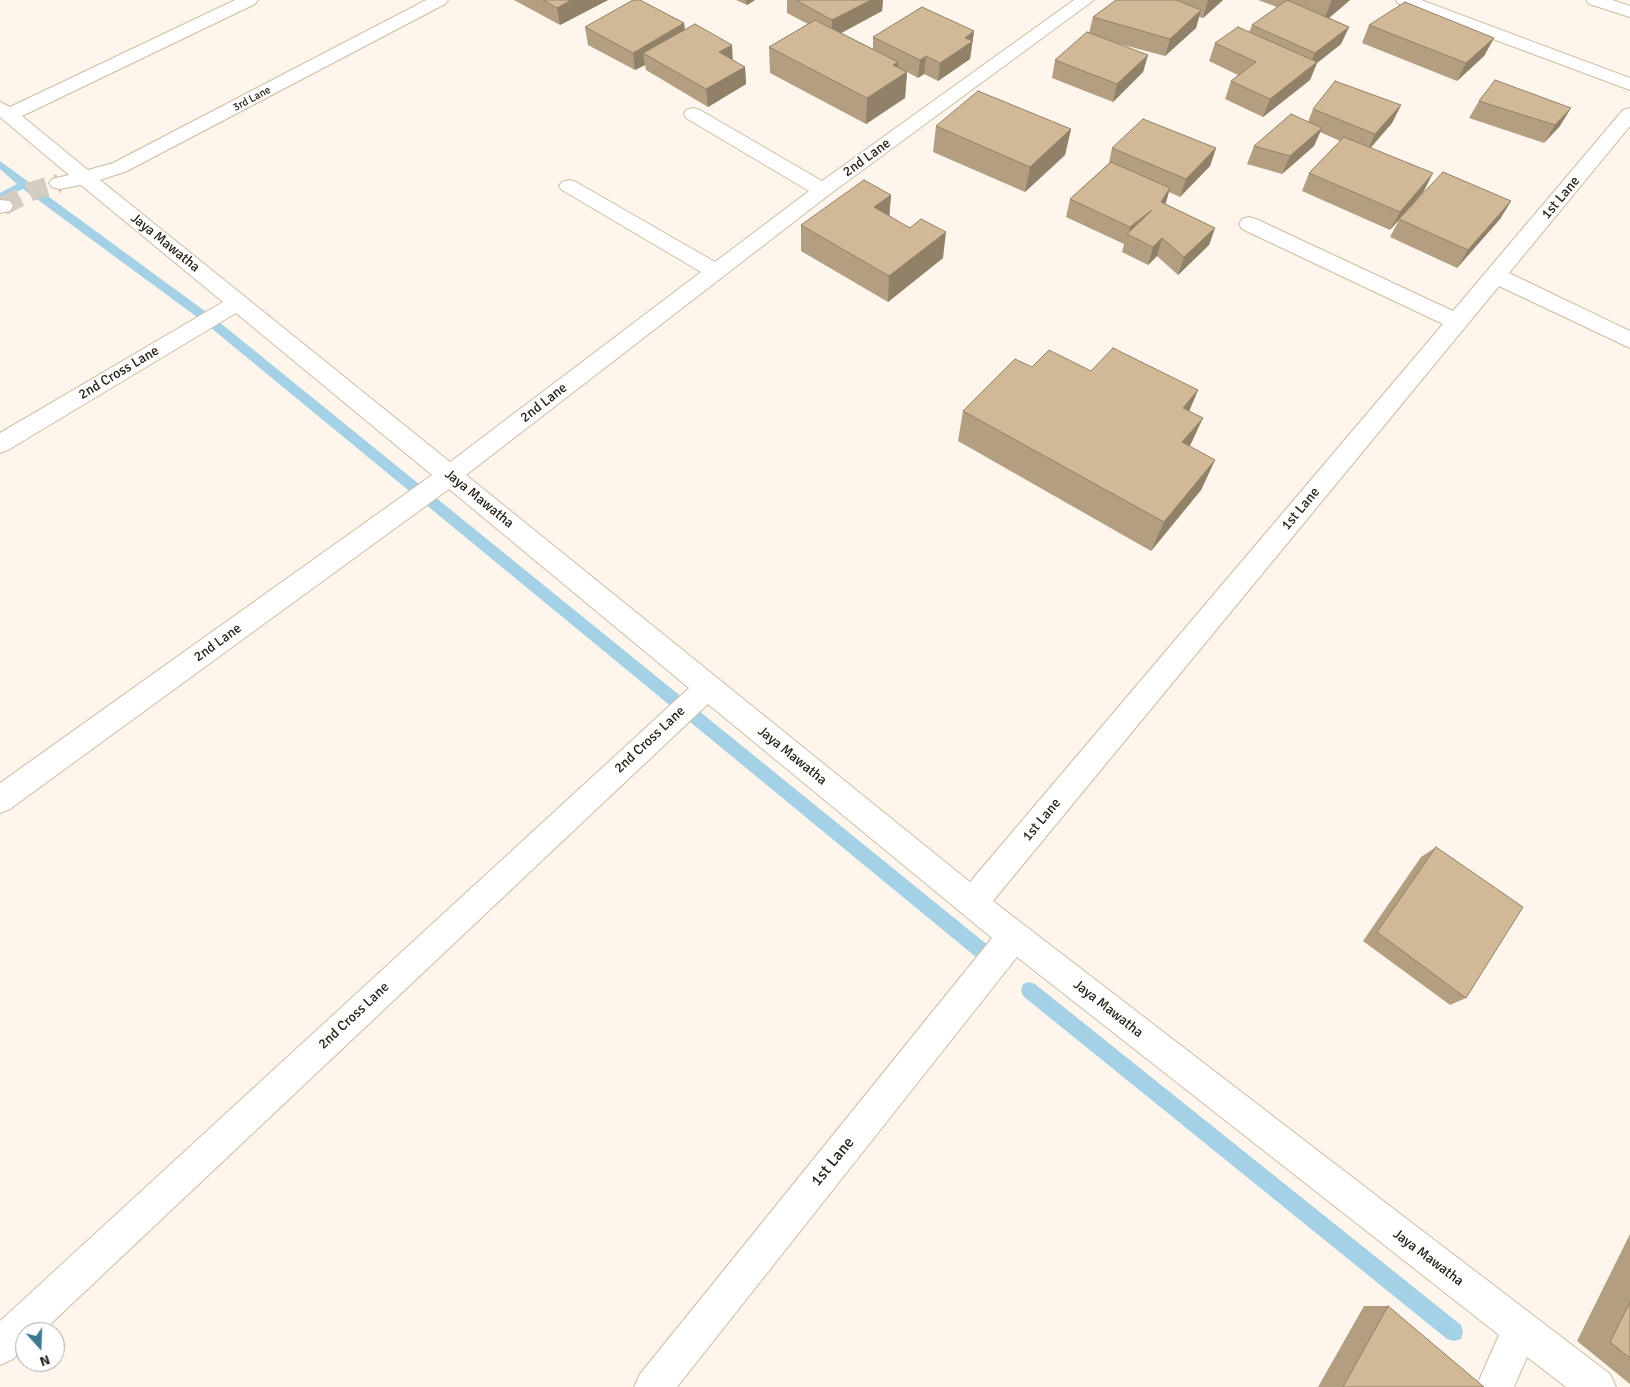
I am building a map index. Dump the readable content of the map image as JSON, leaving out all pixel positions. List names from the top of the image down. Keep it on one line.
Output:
{"streets":{"street":["3rd Lane","2nd Lane","1st Lane","Jaya Mawatha","2nd Cross Lane"]},"crossings":[["3rd Lane","Jaya Mawatha"],["2nd Lane","Jaya Mawatha"],["1st Lane","Jaya Mawatha"],["Jaya Mawatha","2nd Cross Lane"]],"north":"bottom"}
